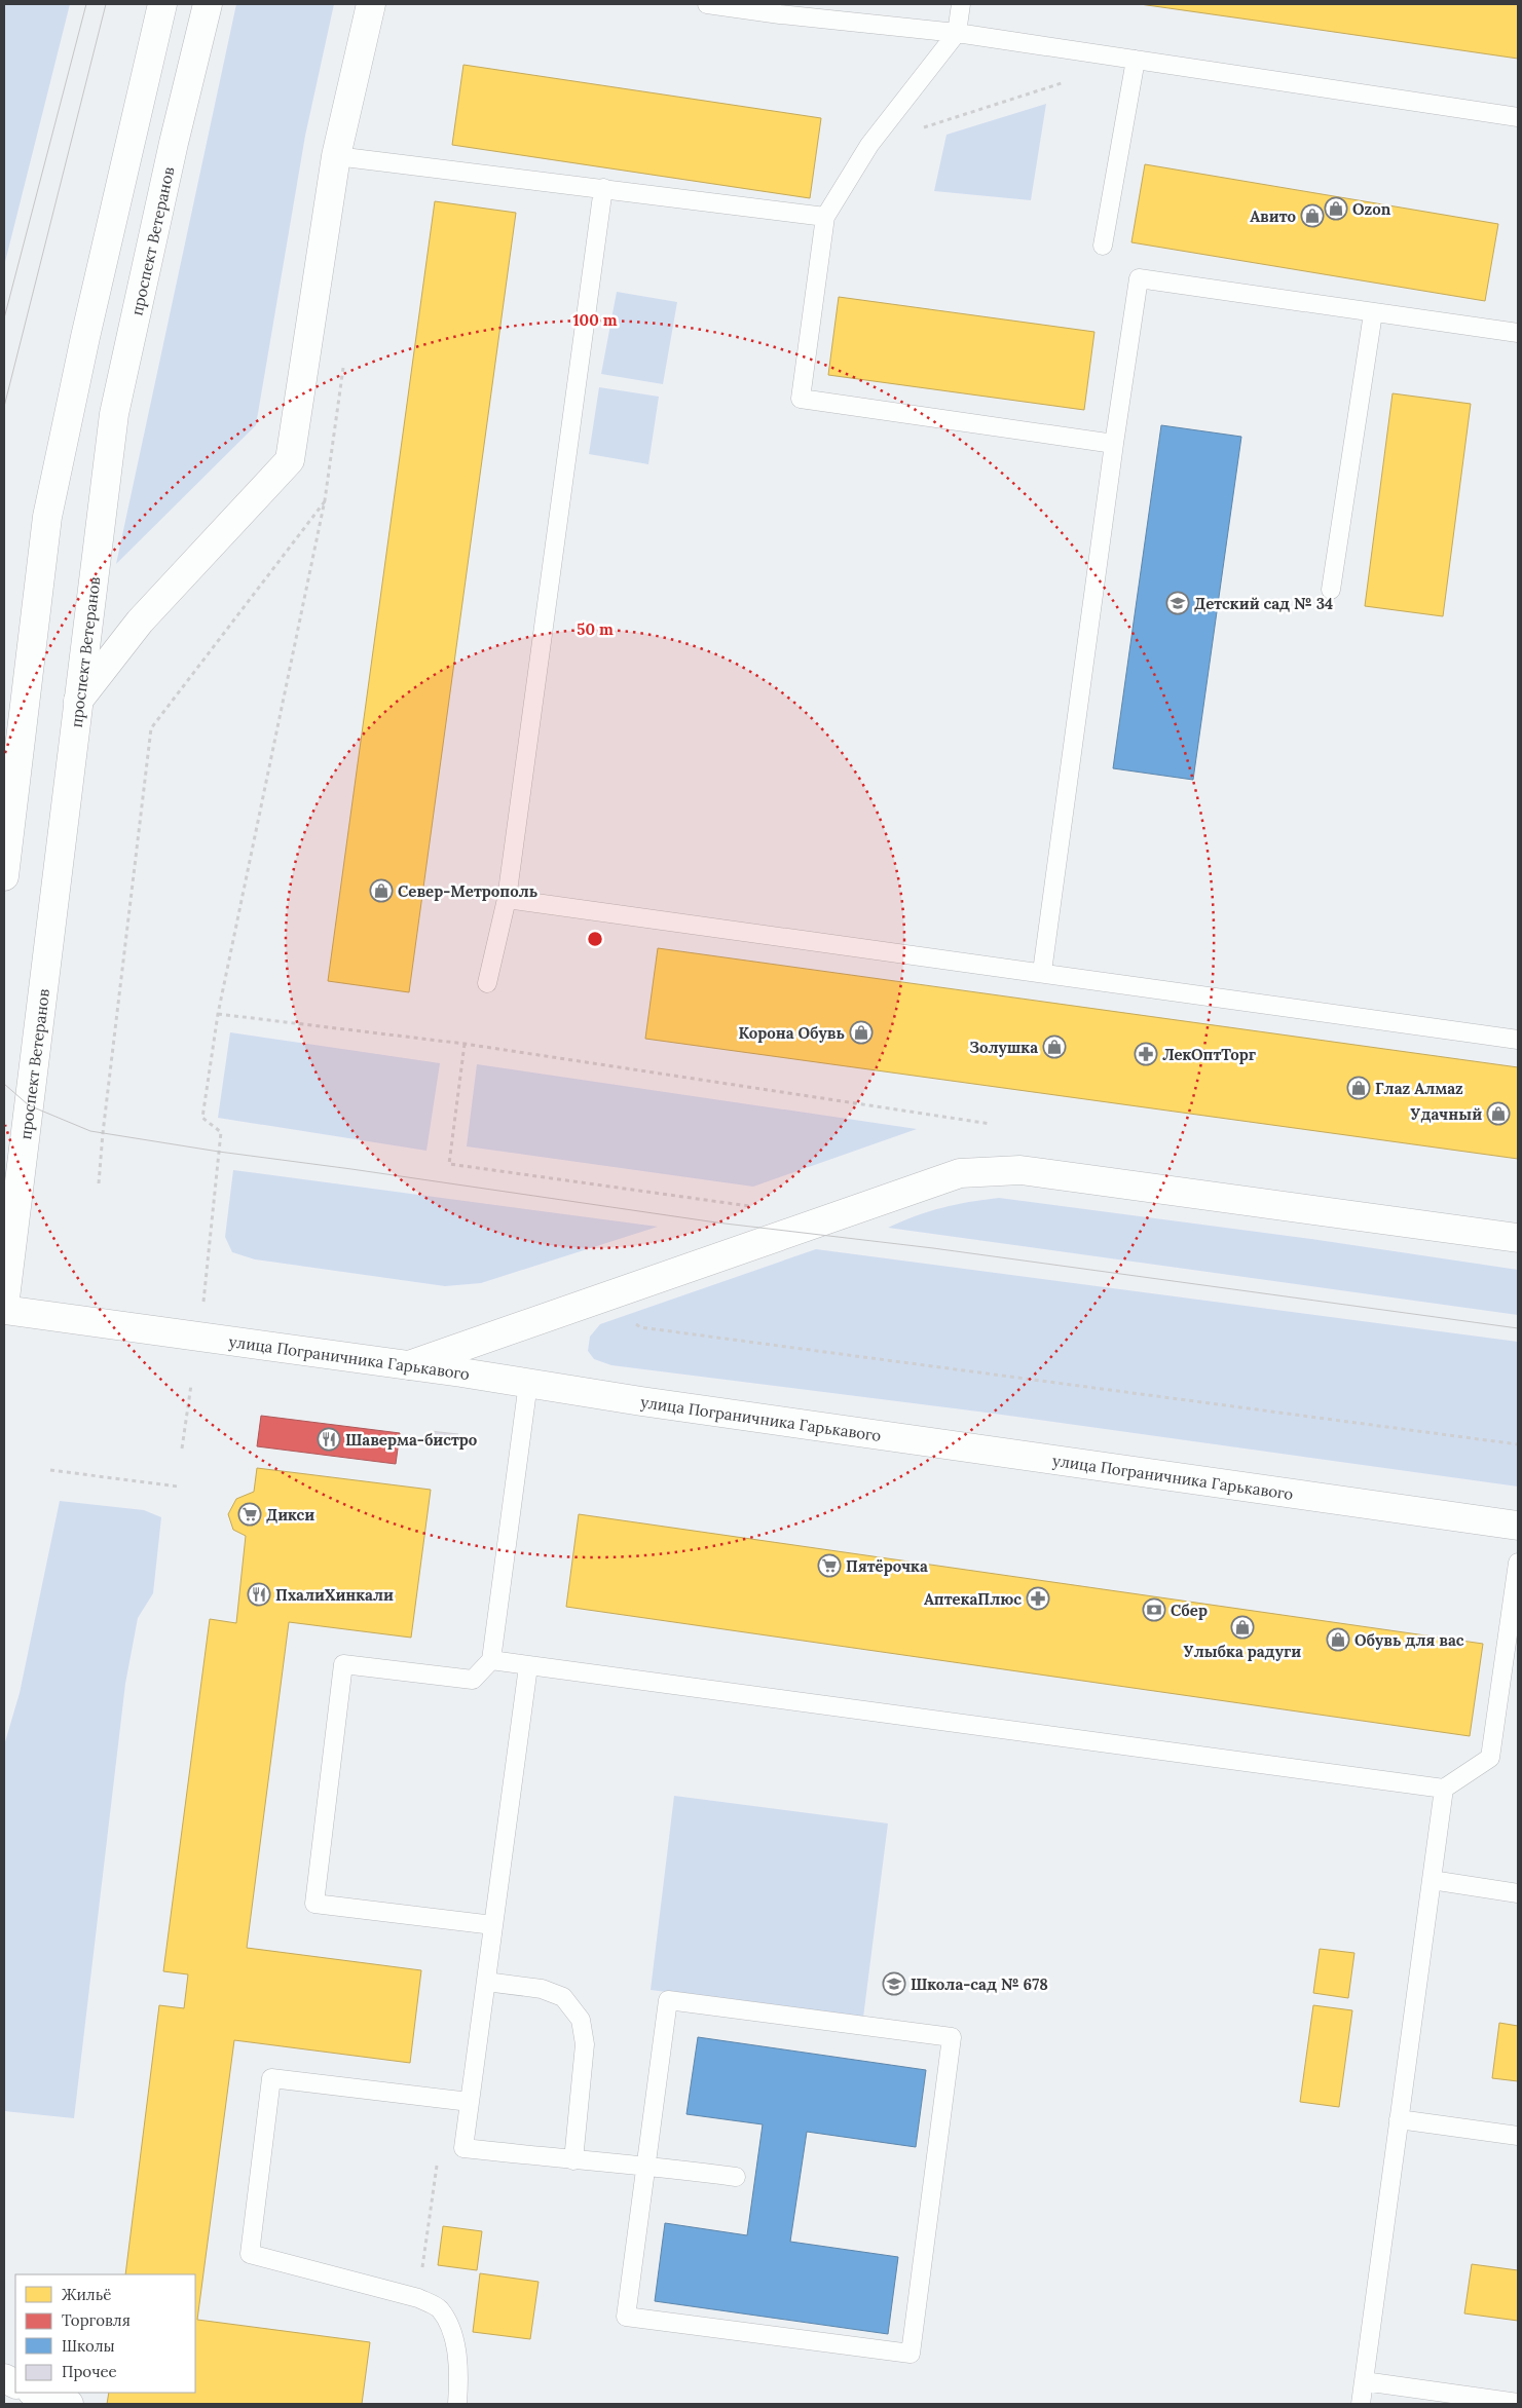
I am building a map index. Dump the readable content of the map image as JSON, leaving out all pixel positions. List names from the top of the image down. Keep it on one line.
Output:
{"streets":{"street":["проспект Ветеранов","улица Пограничника Гарькавого"]},"crossings":[["проспект Ветеранов","улица Пограничника Гарькавого"]],"places":{"shop":["Ozon","Авито","Север-Метрополь","Корона Обувь","Золушка","Глаz Алмаz","Удачный","Улыбка радуги","Обувь для вас"],"school or university":["Детский сад № 34","Школа-сад № 678"],"pharmacy":["ЛекОптТорг","АптекаПлюс"],"restaurant":["Шаверма-бистро","ПхалиХинкали"],"supermarket":["Дикси","Пятёрочка"],"bank":["Сбер"]},"legend":["Жильё","Торговля","Школы","Прочее"],"rings":["100 m","50 m"]}
